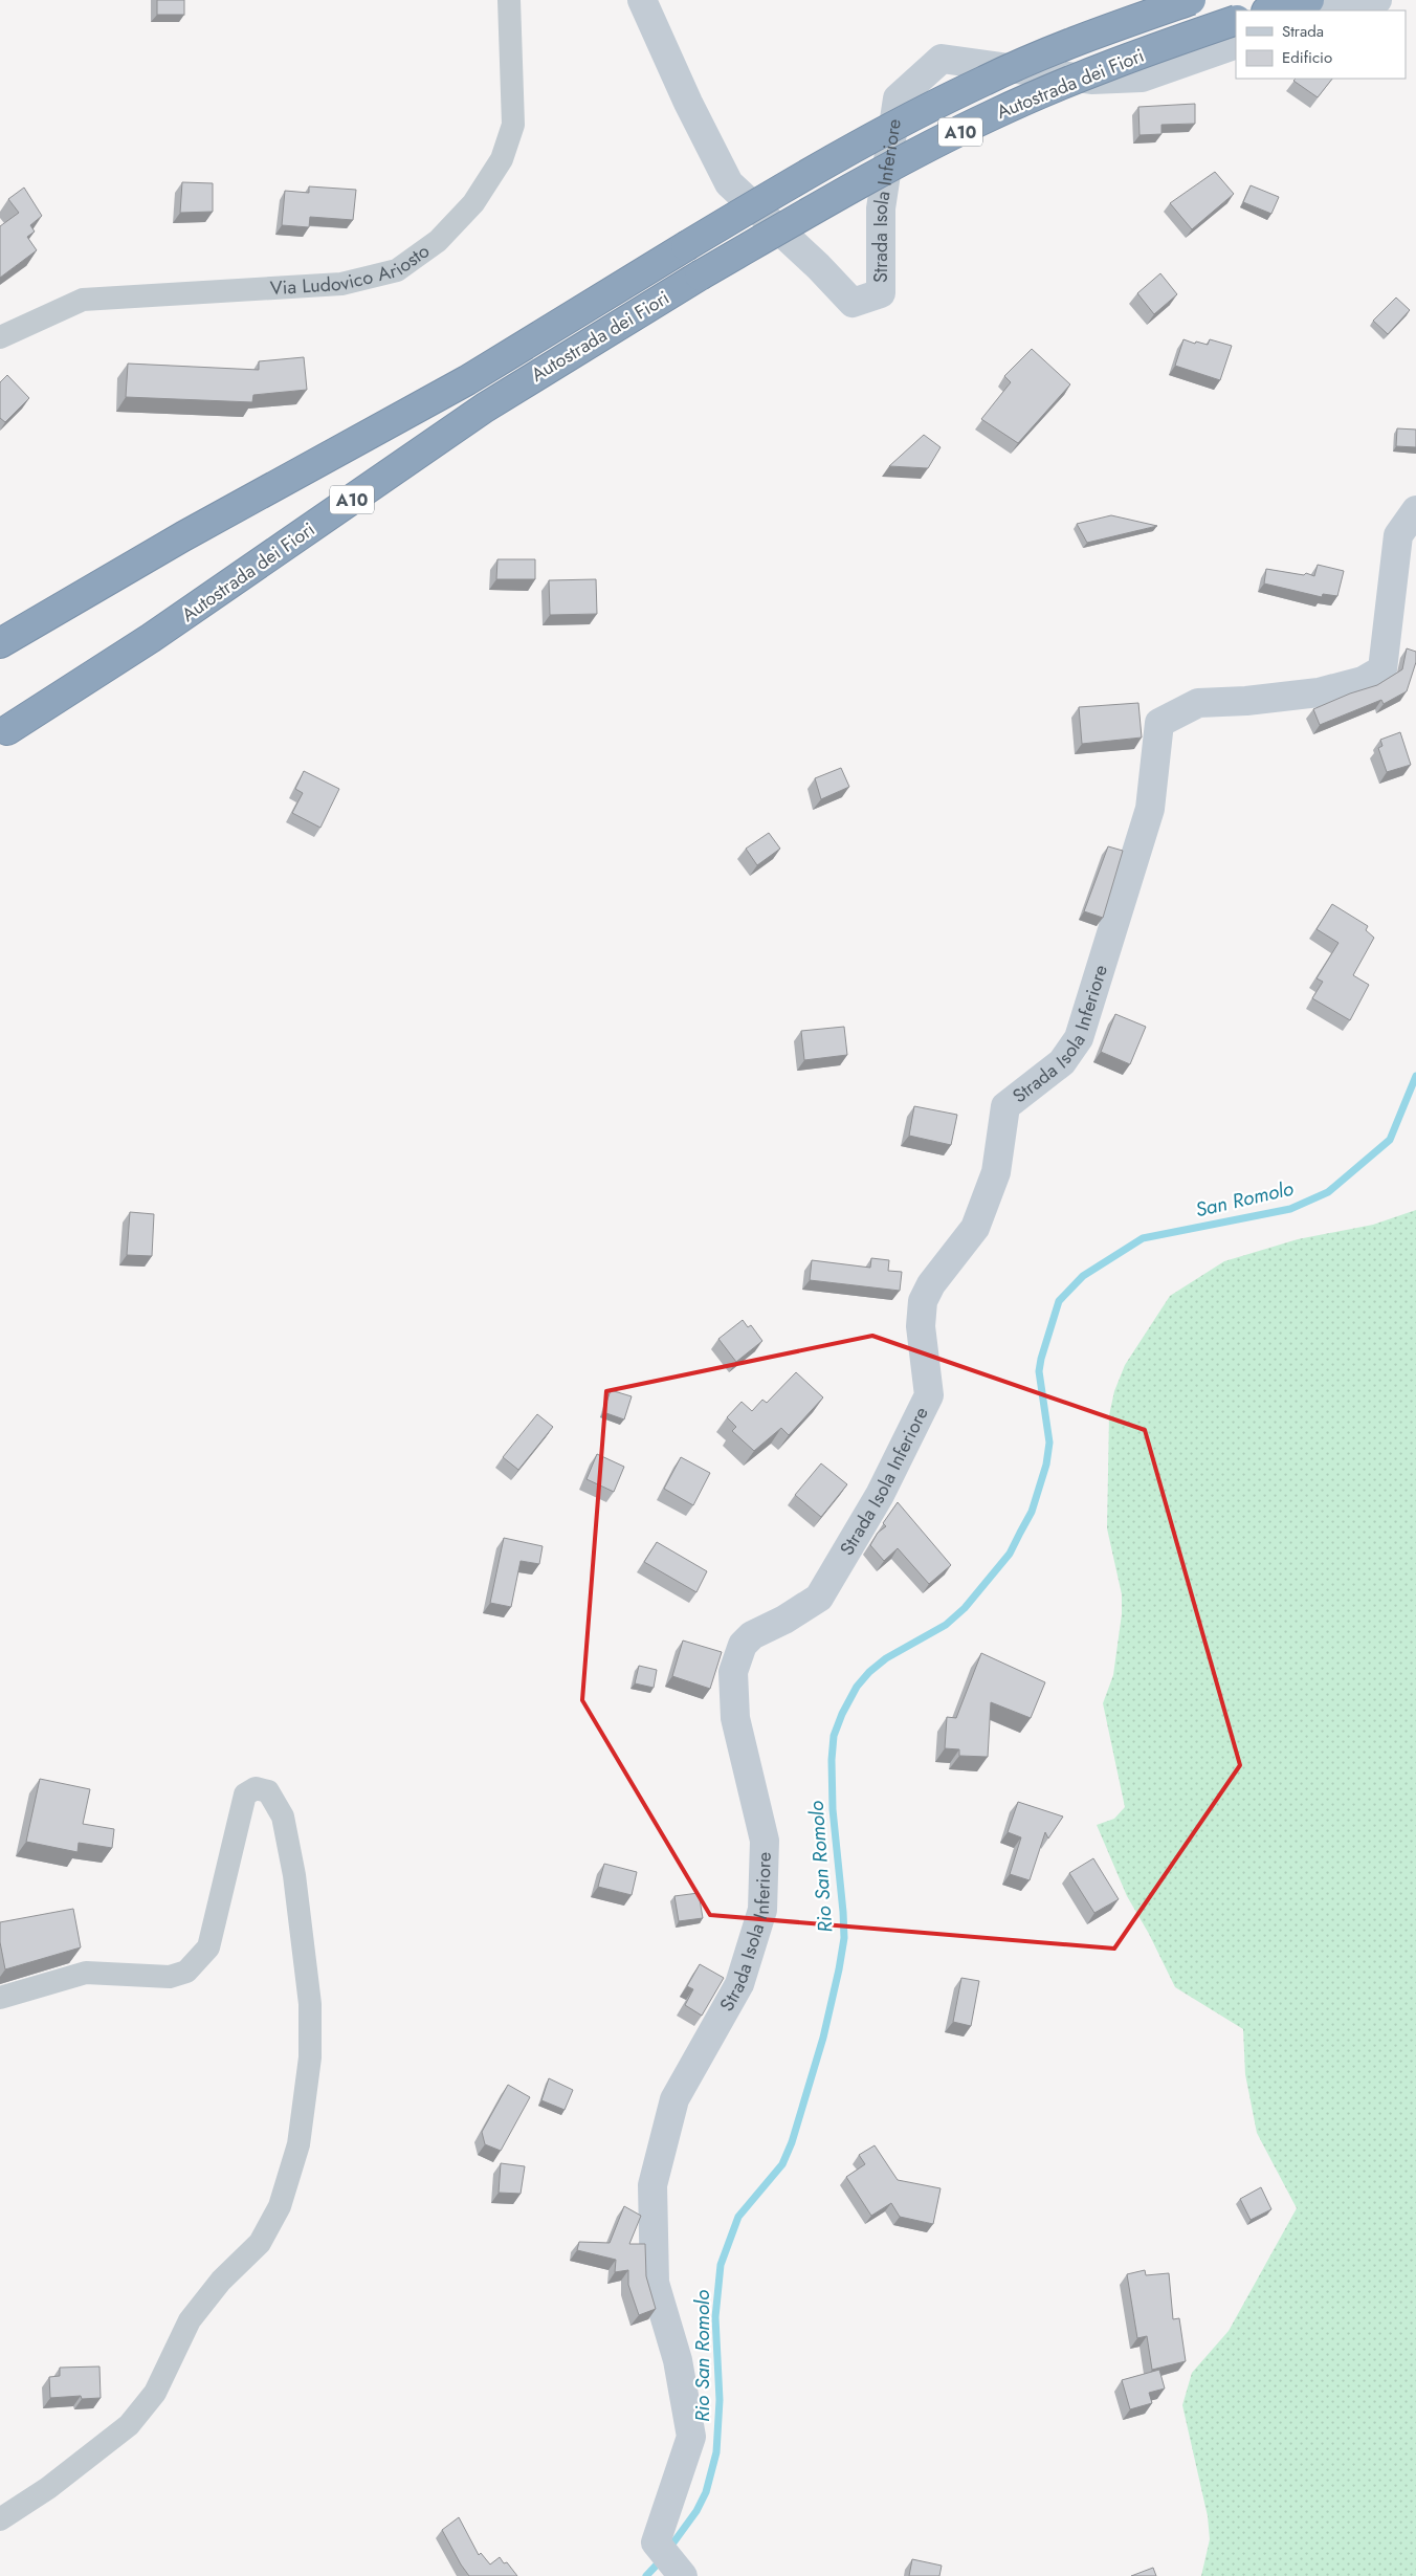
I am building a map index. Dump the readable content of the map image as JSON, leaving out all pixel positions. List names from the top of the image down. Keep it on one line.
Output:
{"streets":{"highway":["Autostrada dei Fiori","A10"],"street":["Strada Isola Inferiore","Via Ludovico Ariosto"]},"water":["San Romolo","Rio San Romolo"],"legend":["Strada","Edificio"]}
